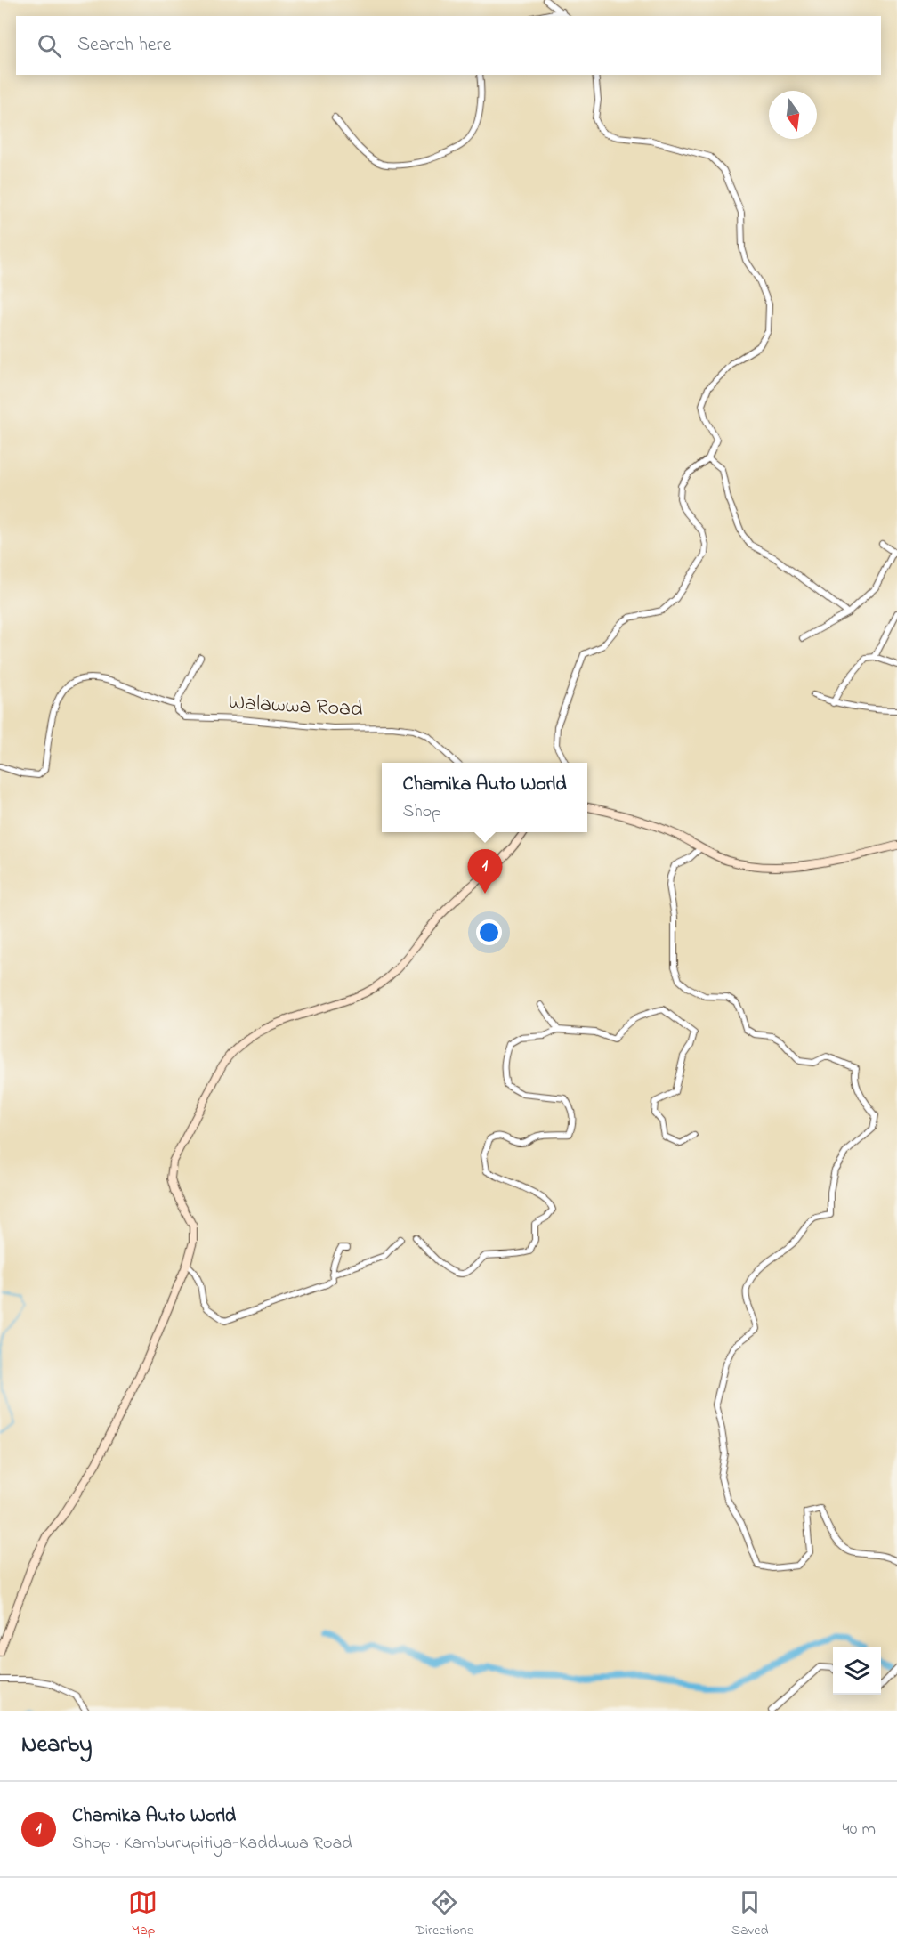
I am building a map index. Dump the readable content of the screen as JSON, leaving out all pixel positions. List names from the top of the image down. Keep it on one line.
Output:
{"streets":{"street":["Walawwa Road"]},"north":"bottom","page":{"search":"Search here","popup":["Chamika Auto World","Shop"],"pins":"1","heading":"Nearby","list":[{"mark":"1","name":"Chamika Auto World","note":"Shop · Kamburupitiya-Kadduwa Road","value":"40 m"}],"nav":["Map","Directions","Saved"]}}
